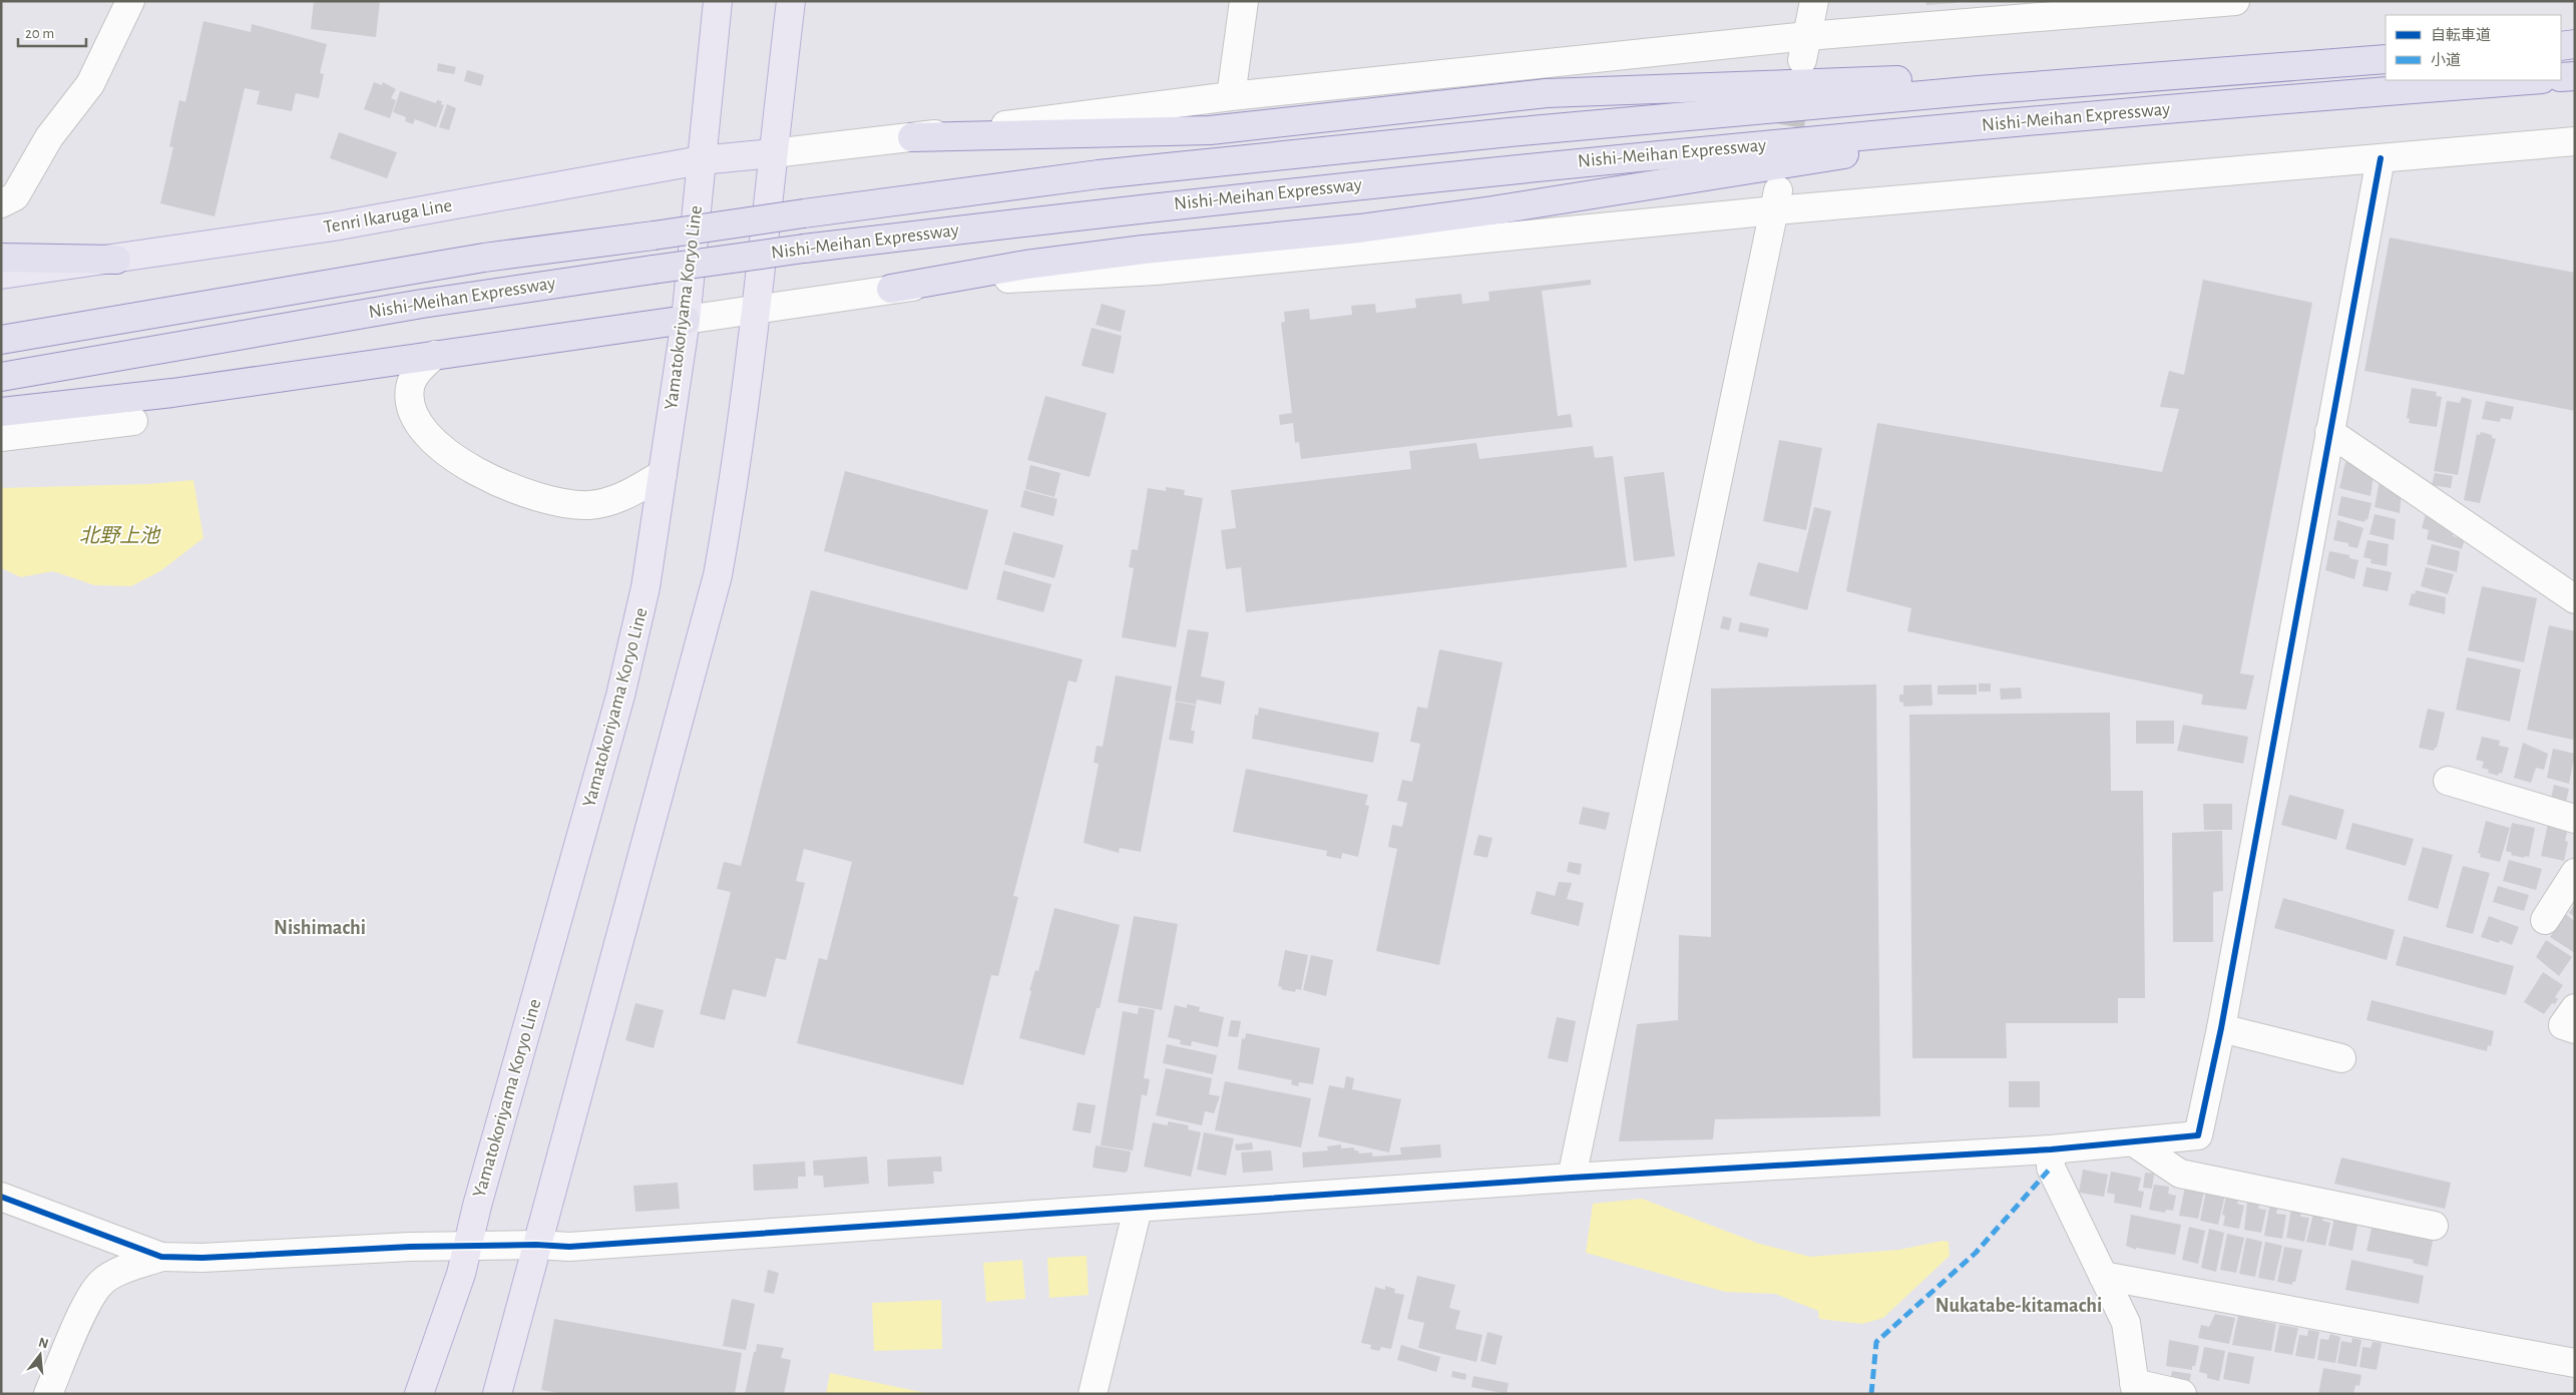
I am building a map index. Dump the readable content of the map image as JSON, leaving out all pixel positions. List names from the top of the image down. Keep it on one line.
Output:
{"streets":{"highway":["Nishi-Meihan Expressway"],"main road":["Tenri Ikaruga Line","Yamatokoriyama Koryo Line"]},"crossings":[["Tenri Ikaruga Line","Yamatokoriyama Koryo Line"]],"districts":["Nishimachi","Nukatabe-kitamachi"],"water":["北野上池"],"legend":["自転車道","小道"],"scale_bar":"20 m","north":"top"}
